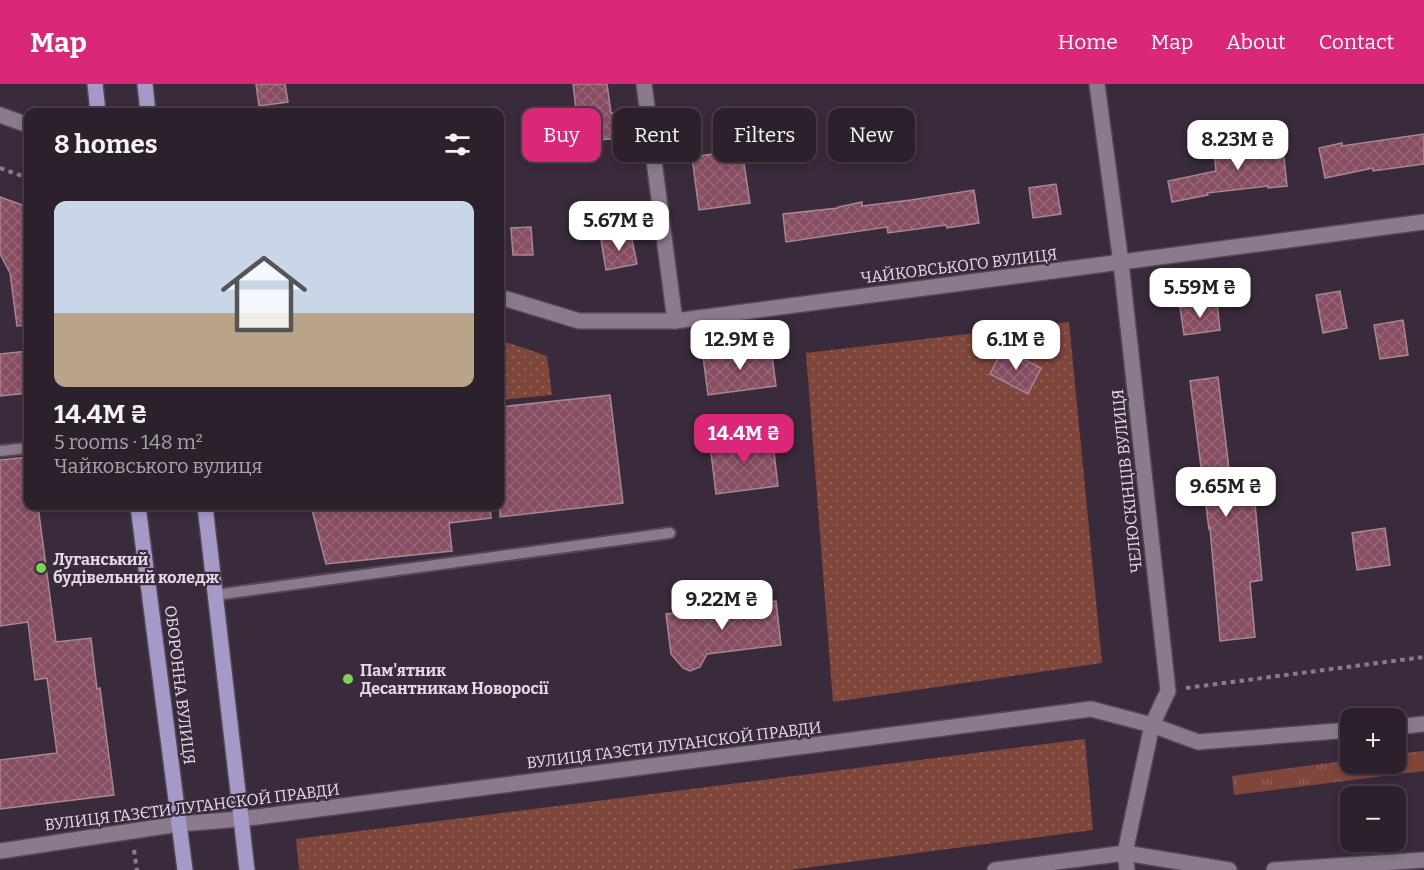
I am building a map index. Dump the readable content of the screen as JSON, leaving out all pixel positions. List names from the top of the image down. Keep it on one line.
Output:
{"streets":{"main road":["ОБОРОННА ВУЛИЦЯ"],"street":["ЧАЙКОВСЬКОГО ВУЛИЦЯ","ЧЕЛЮСКІНЦІВ ВУЛИЦЯ","ВУЛИЦЯ ГАЗЄТИ ЛУГАНСКОЙ ПРАВДИ"]},"crossings":[["ЧАЙКОВСЬКОГО ВУЛИЦЯ","ЧЕЛЮСКІНЦІВ ВУЛИЦЯ"],["ОБОРОННА ВУЛИЦЯ","ВУЛИЦЯ ГАЗЄТИ ЛУГАНСКОЙ ПРАВДИ"]],"places":["Луганський будівельний коледж","Пам'ятник Десантникам Новоросії"],"page":{"header":"Map","nav":["Home","Map","About","Contact"],"chip":["Buy","Rent","Filters","New"],"heading":"8 homes","price":["8.23M ₴","5.67M ₴","5.59M ₴","12.9M ₴","6.1M ₴","14.4M ₴","9.65M ₴","9.22M ₴"],"list":[{"name":"14.4M ₴","note":"5 rooms · 148 m² · Чайковського вулиця"}],"map_buttons":["+","−"]}}
